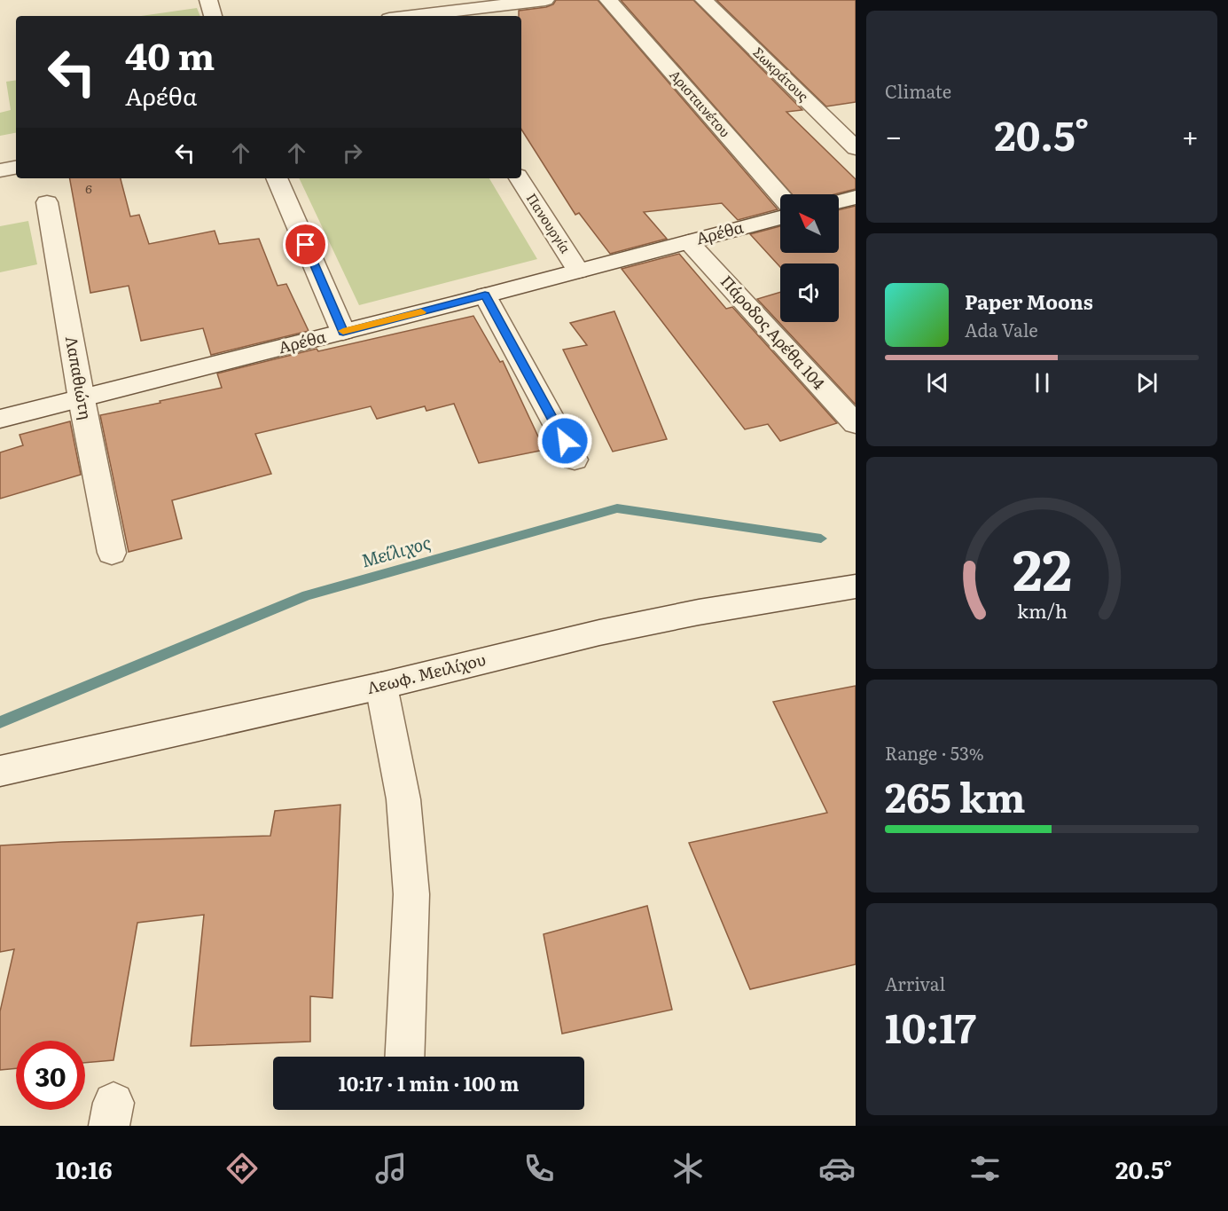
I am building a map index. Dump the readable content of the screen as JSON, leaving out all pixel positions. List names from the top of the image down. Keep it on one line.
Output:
{"streets":{"street":["Σωκράτους","Αρισταινέτου","Πανουργία","Αρέθα","Πάροδος Αρέθα 104","Λαπαθιώτη","Λεωφ. Μειλίχου"]},"crossings":[["Πανουργία","Αρέθα"],["Αρέθα","Πάροδος Αρέθα 104"],["Αρέθα","Λαπαθιώτη"]],"water":["Μείλιχος"],"house_numbers":["6"],"north":"top left","page":{"tile":["Climate",["Range · 53%","265 km"],["Arrival","10:17"]],"turn":["40 m","Αρέθα"],"heat":["−","20.5°","+"],"song":["Paper Moons","Ada Vale"],"limit":"30","trip":"10:17 · 1 min · 100 m","tabs":["10:16","20.5°"],"gauge":["22","km/h"]}}
